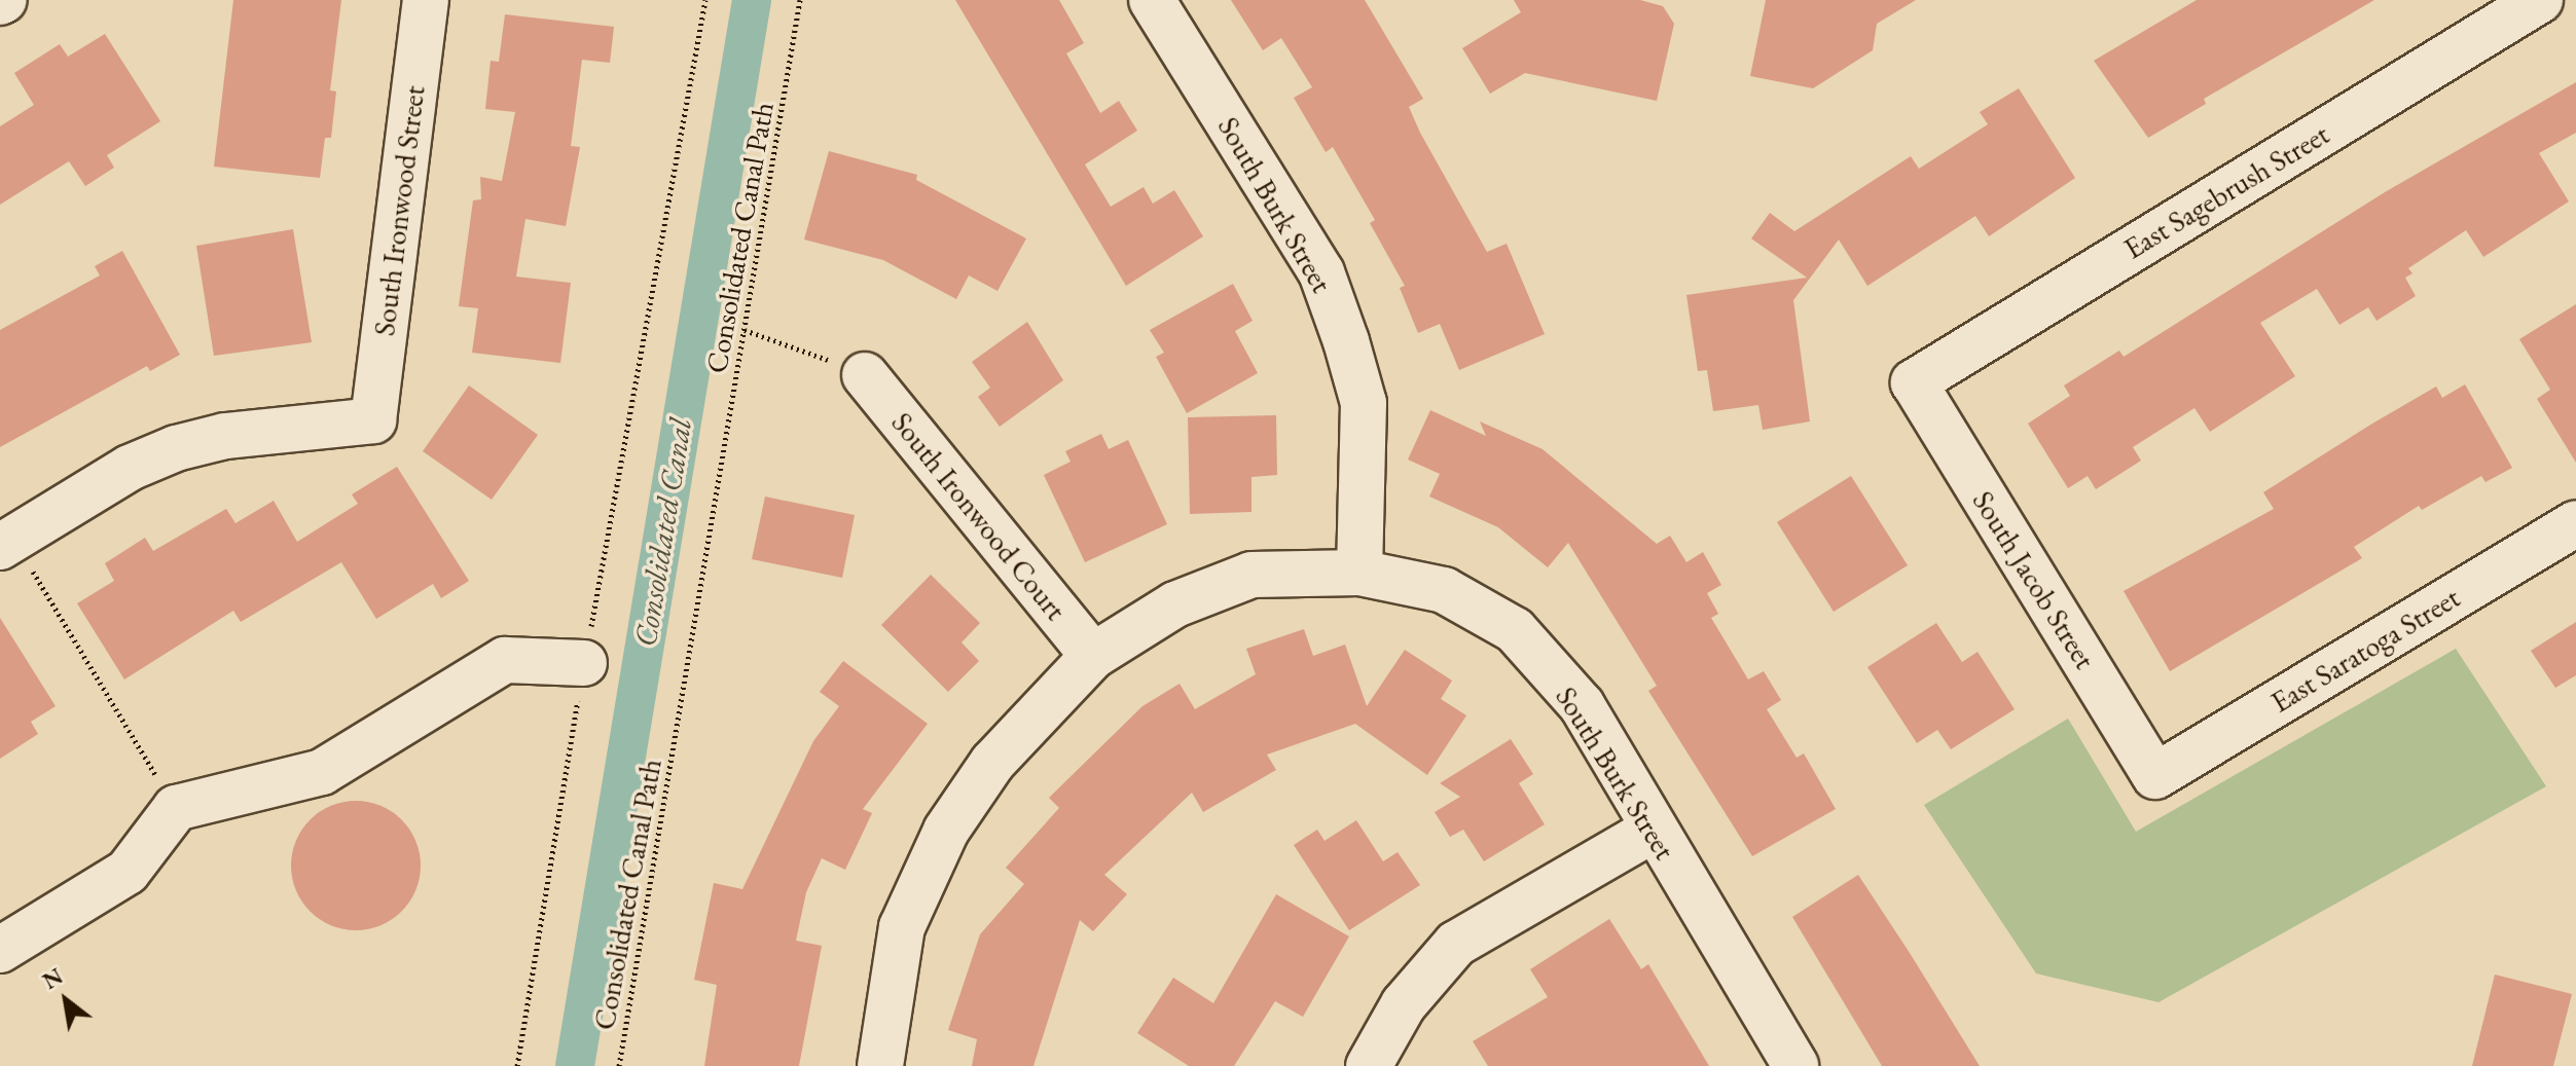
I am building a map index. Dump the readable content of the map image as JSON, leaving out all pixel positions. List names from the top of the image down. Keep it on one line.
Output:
{"streets":{"street":["East Sagebrush Street","South Burk Street","South Ironwood Street","South Ironwood Court","South Jacob Street","East Saratoga Street"],"path":["Consolidated Canal Path"]},"crossings":[["East Sagebrush Street","South Jacob Street"],["South Burk Street","South Ironwood Court"],["South Jacob Street","East Saratoga Street"]],"water":["Consolidated Canal"],"north":"top left"}
